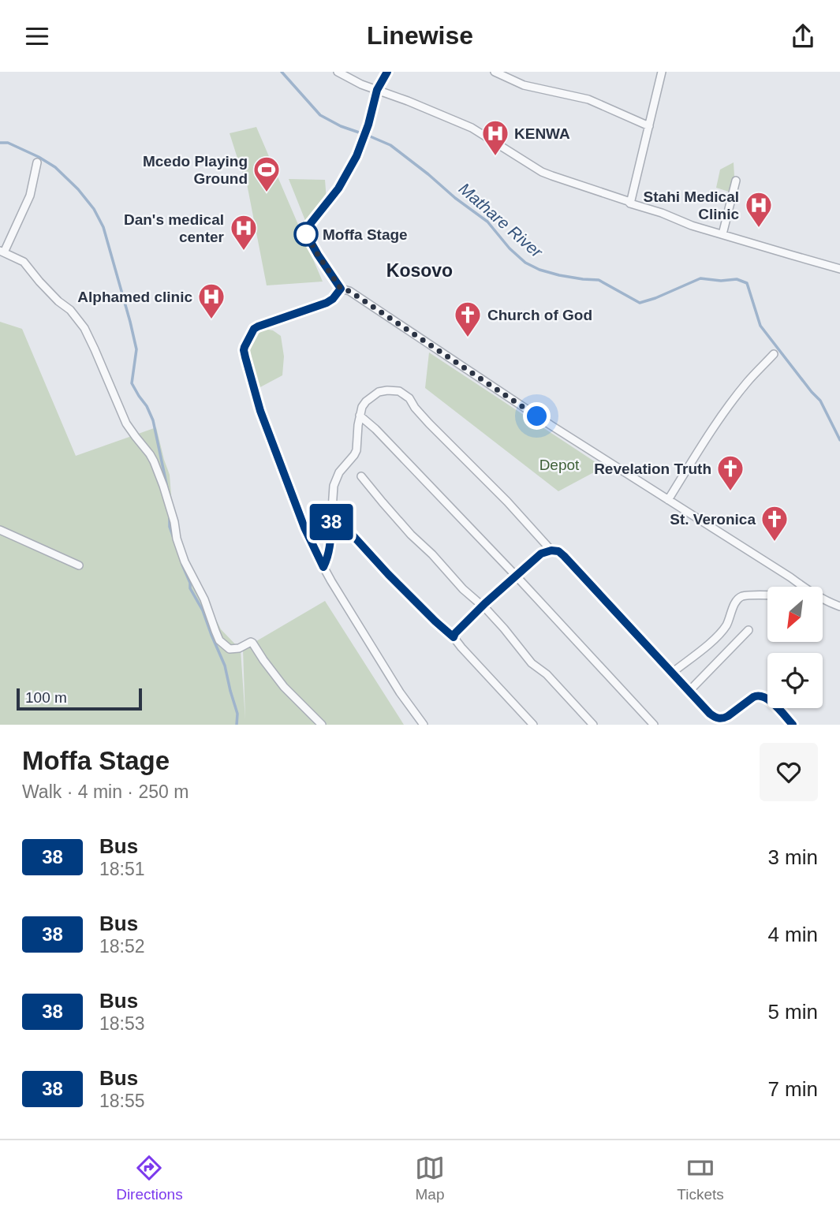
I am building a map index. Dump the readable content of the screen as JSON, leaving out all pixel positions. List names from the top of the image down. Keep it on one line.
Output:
{"districts":["Kosovo"],"water":["Mathare River"],"parks":["Depot"],"places":{"hospital":["KENWA","Stahi Medical Clinic","Dan's medical center","Alphamed clinic"],"sports":["Mcedo Playing Ground"],"other":["Moffa Stage"],"church":["Church of God","Revelation Truth","St. Veronica"]},"lines":["bus line 38"],"scale_bar":"100 m","north":"bottom left","page":{"header":"Linewise","on_map":"38","scale":"100 m","heading":["Moffa Stage","Walk · 4 min · 250 m"],"list":[{"mark":"38","name":"Bus","note":"18:51","value":"3 min"},{"mark":"38","name":"Bus","note":"18:52","value":"4 min"},{"mark":"38","name":"Bus","note":"18:53","value":"5 min"},{"mark":"38","name":"Bus","note":"18:55","value":"7 min"}],"tabs":["Directions","Map","Tickets"]}}
